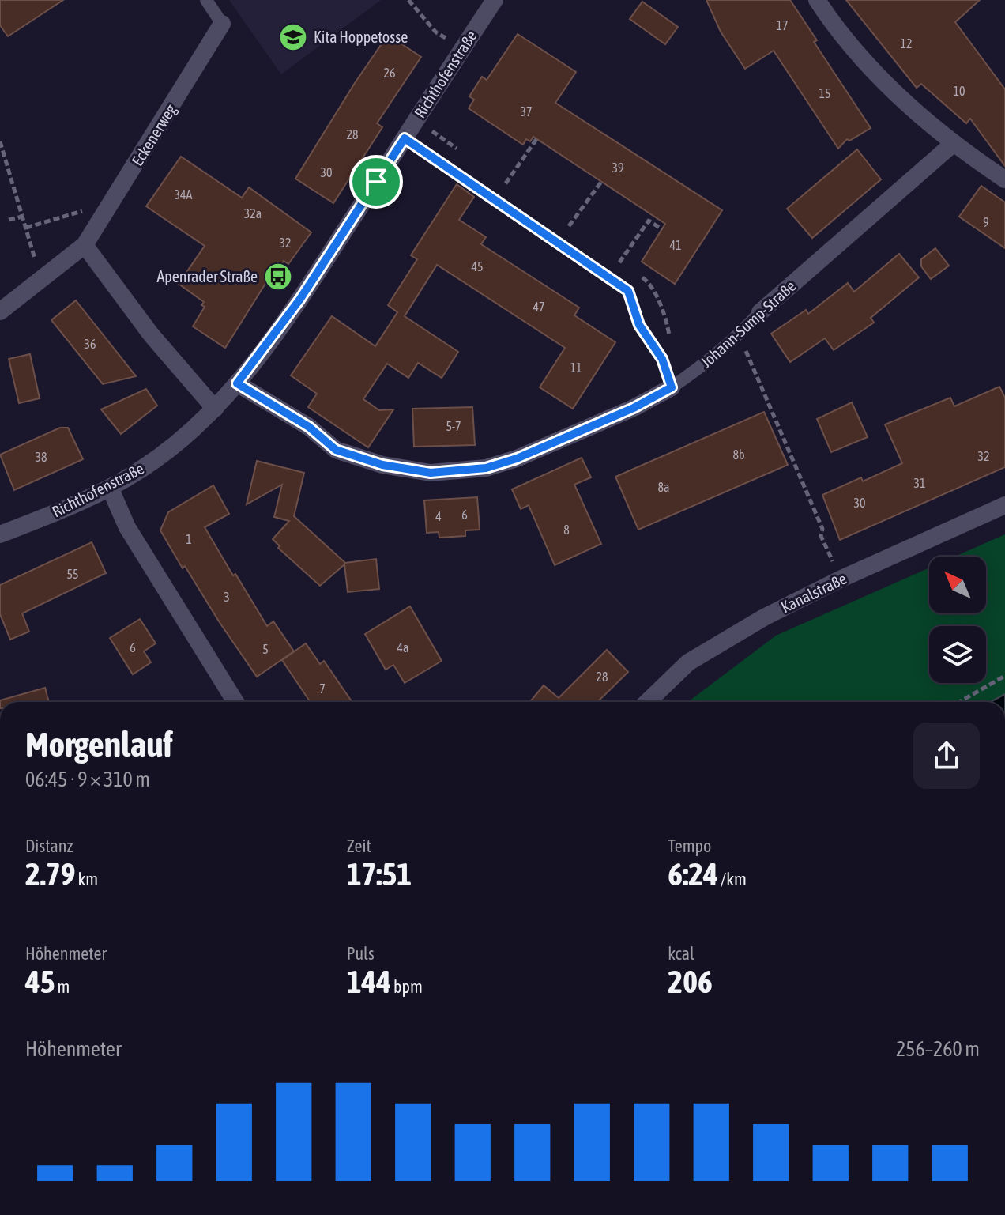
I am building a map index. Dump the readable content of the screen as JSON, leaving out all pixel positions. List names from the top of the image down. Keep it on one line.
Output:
{"streets":{"street":["Richthofenstraße","Eckenerweg","Johann-Sump-Straße","Kanalstraße"]},"crossings":[["Richthofenstraße","Johann-Sump-Straße"]],"places":{"school or university":["Kita Hoppetosse"],"bus stop":["Apenrader Straße"]},"house_numbers":["17","12","26","10","15","37","28","39","30","34A","32a","9","32","41","45","47","36","11","5-7","8b","32","38","31","8a","30","6","4","8","1","55","3","6","4a","5","28","7"],"north":"top left","page":{"heading":["Morgenlauf","06:45 · 9 × 310 m"],"stats":[["Distanz","2.79 km"],["Zeit","17:51"],["Tempo","6:24 /km"],["Höhenmeter","45 m"],["Puls","144 bpm"],["kcal","206"]],"chart":["Höhenmeter","256–260 m"]}}
